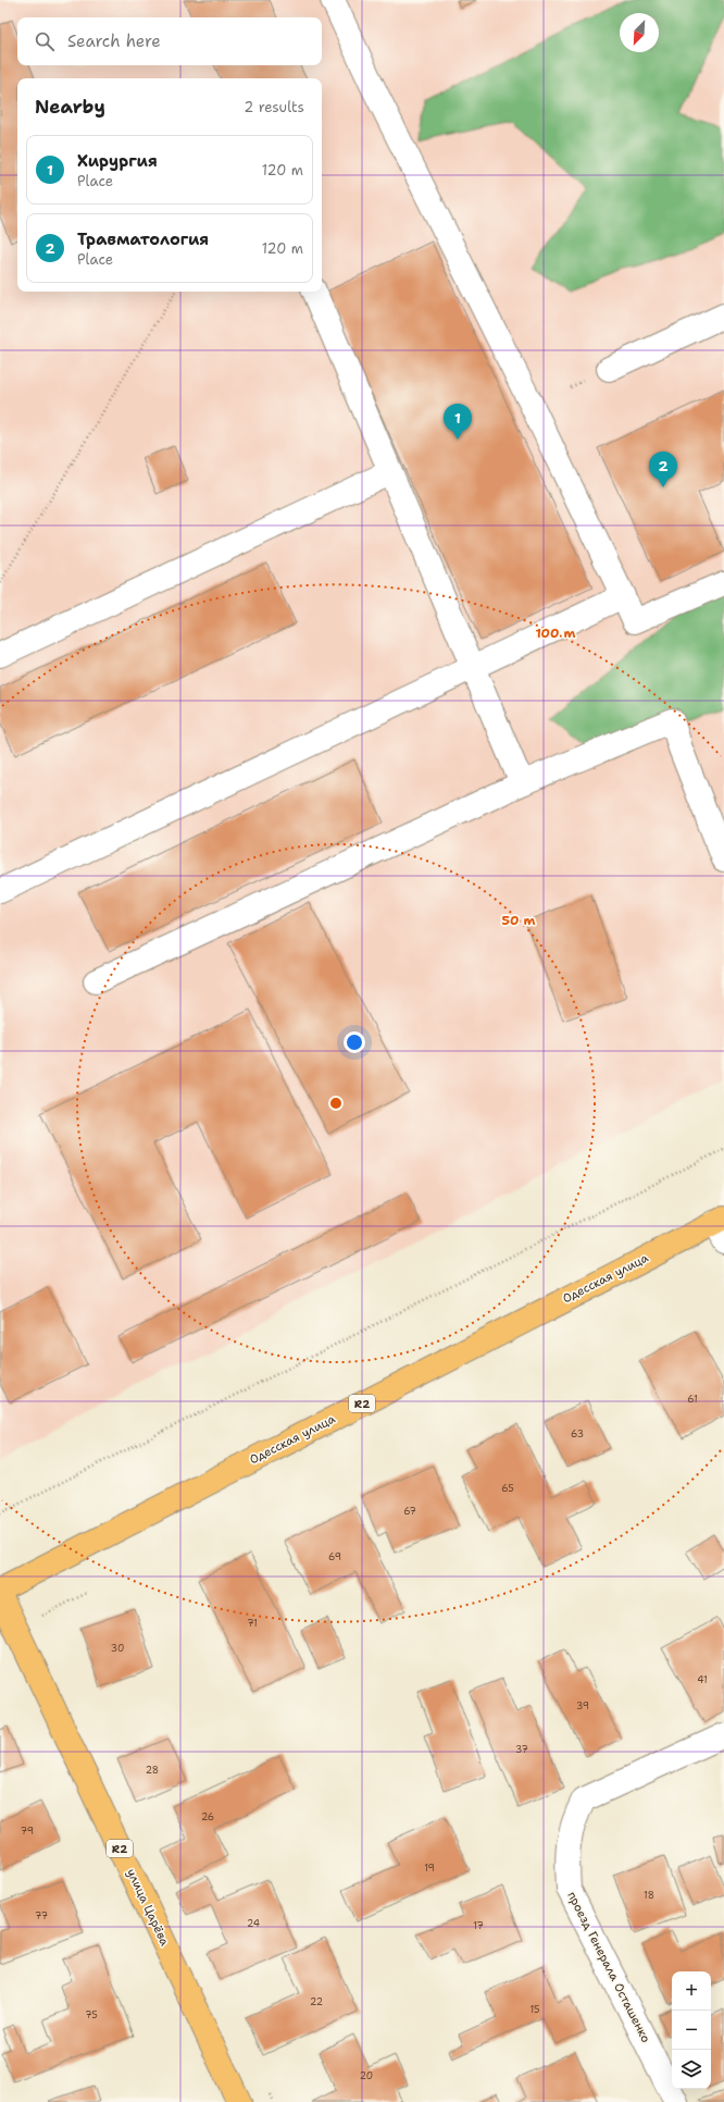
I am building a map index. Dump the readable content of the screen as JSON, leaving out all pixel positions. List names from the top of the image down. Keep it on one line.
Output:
{"streets":{"main road":["Одесская улица","R2","улица Царёва"],"street":["проезд Генерала Осташенко"]},"house_numbers":["61","63","65","67","69","71","30","41","39","37","28","26","79","19","18","77","24","17","22","15","75","20"],"north":"bottom left","page":{"search":"Search here","heading":["Nearby","2 results"],"list":[{"mark":"1","name":"Хирургия","note":"Place","value":"120 m"},{"mark":"2","name":"Травматология","note":"Place","value":"120 m"}],"pins":["1","2"],"map_buttons":["+","−"]},"rings":["100 m","50 m"]}
